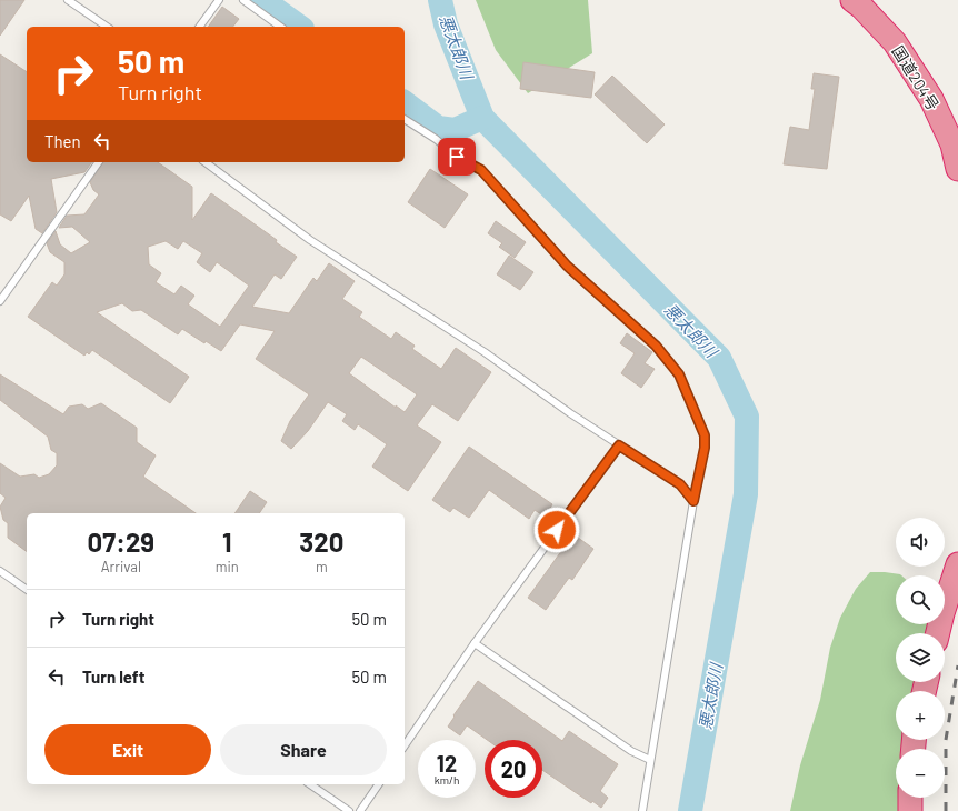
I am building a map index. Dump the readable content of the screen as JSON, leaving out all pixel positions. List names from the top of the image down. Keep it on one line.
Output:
{"streets":{"highway":["国道204号"]},"water":["悪太郎川"],"page":{"turn":["50 m","Turn right"],"then":"Then","eta":["07:29","Arrival","1","min","320","m"],"map_buttons":["+","−"],"list":[{"name":"Turn right","value":"50 m"},{"name":"Turn left","value":"50 m"}],"buttons":["Exit","Share"],"speed":"12 km/h","limit":"20"}}
